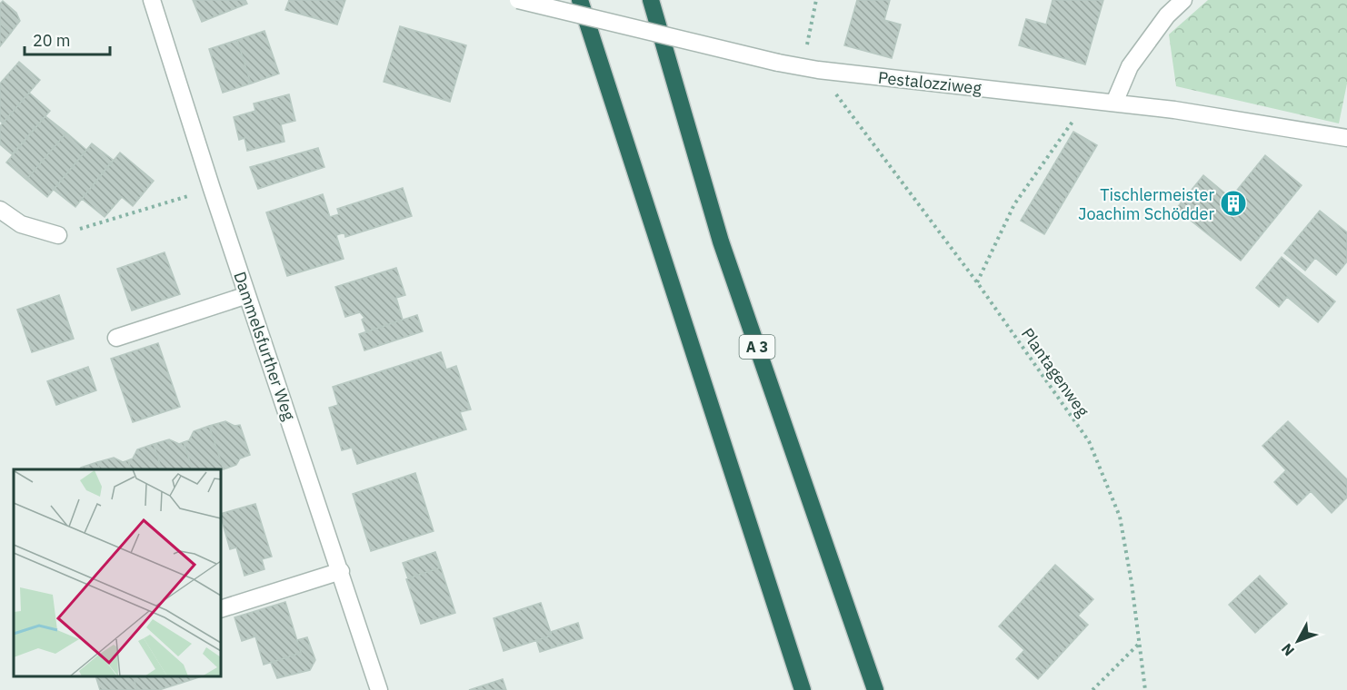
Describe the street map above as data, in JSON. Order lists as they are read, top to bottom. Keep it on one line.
{"streets":{"highway":["A 3"],"street":["Pestalozziweg","Dammelsfurther Weg"],"path":["Plantagenweg"]},"crossings":[["Pestalozziweg","Plantagenweg"]],"places":{"building":["Tischlermeister Joachim Schödder"]},"scale_bar":"20 m","north":"bottom left"}
